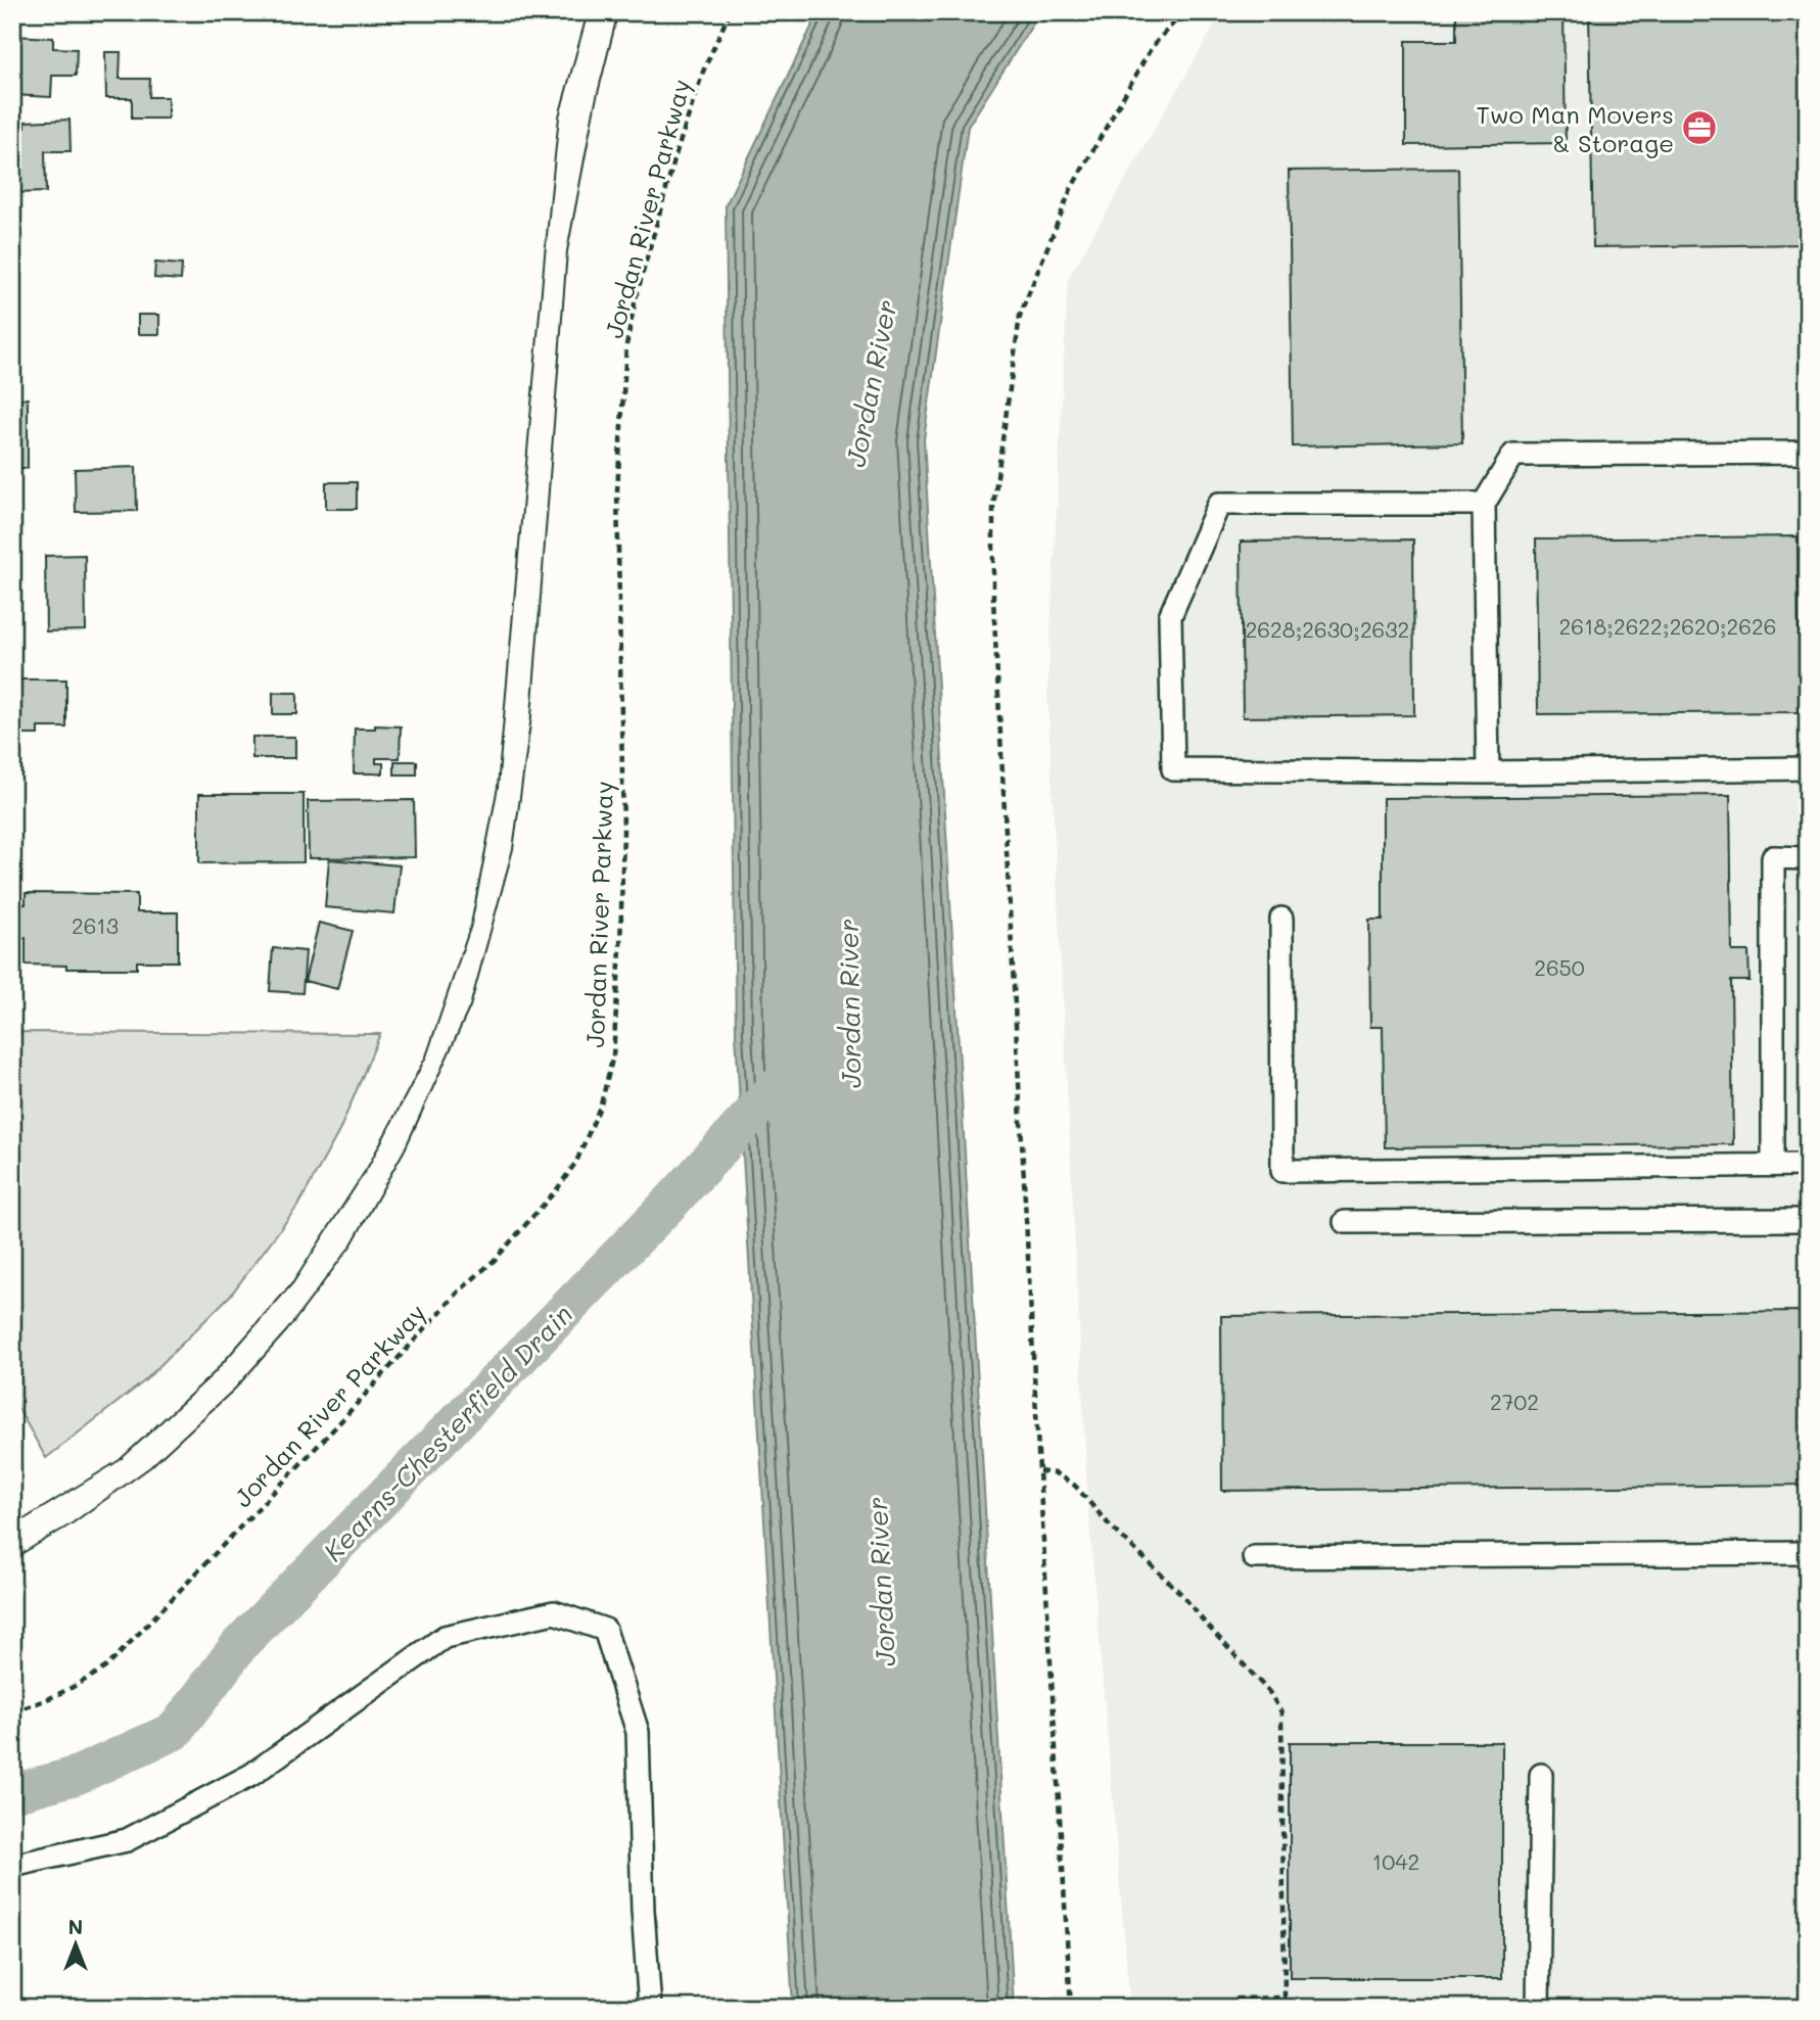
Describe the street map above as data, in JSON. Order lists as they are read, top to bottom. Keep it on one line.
{"streets":{"path":["Jordan River Parkway"]},"water":["Jordan River","Kearns-Chesterfield Drain"],"places":{"office":["Two Man Movers & Storage"]},"house_numbers":["2618;2622;2620;2626","2628;2630;2632","2613","2650","2702","1042"],"north":"top"}
